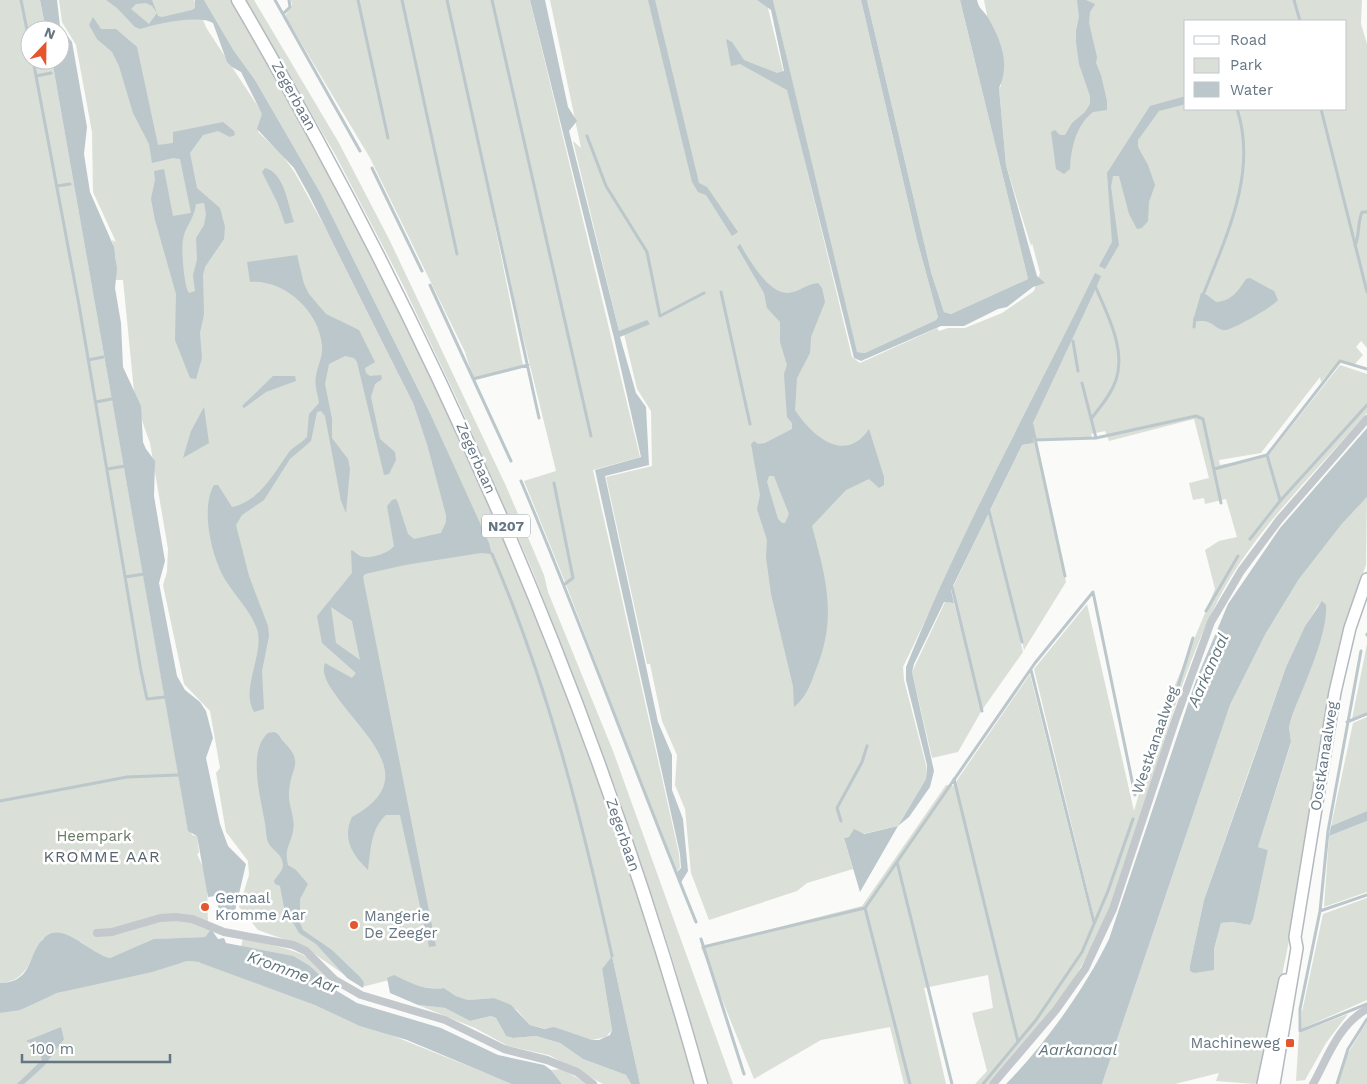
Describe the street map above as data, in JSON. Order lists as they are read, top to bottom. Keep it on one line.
{"streets":{"main road":["Zegerbaan","N207","Oostkanaalweg"],"street":["Westkanaalweg"]},"districts":["KROMME AAR"],"water":["Aarkanaal","Kromme Aar"],"parks":["Heempark"],"places":{"other":["Gemaal Kromme Aar","Mangerie De Zeeger"],"transit":["Machineweg"]},"legend":["Road","Park","Water"],"scale_bar":"100 m","north":"top"}
